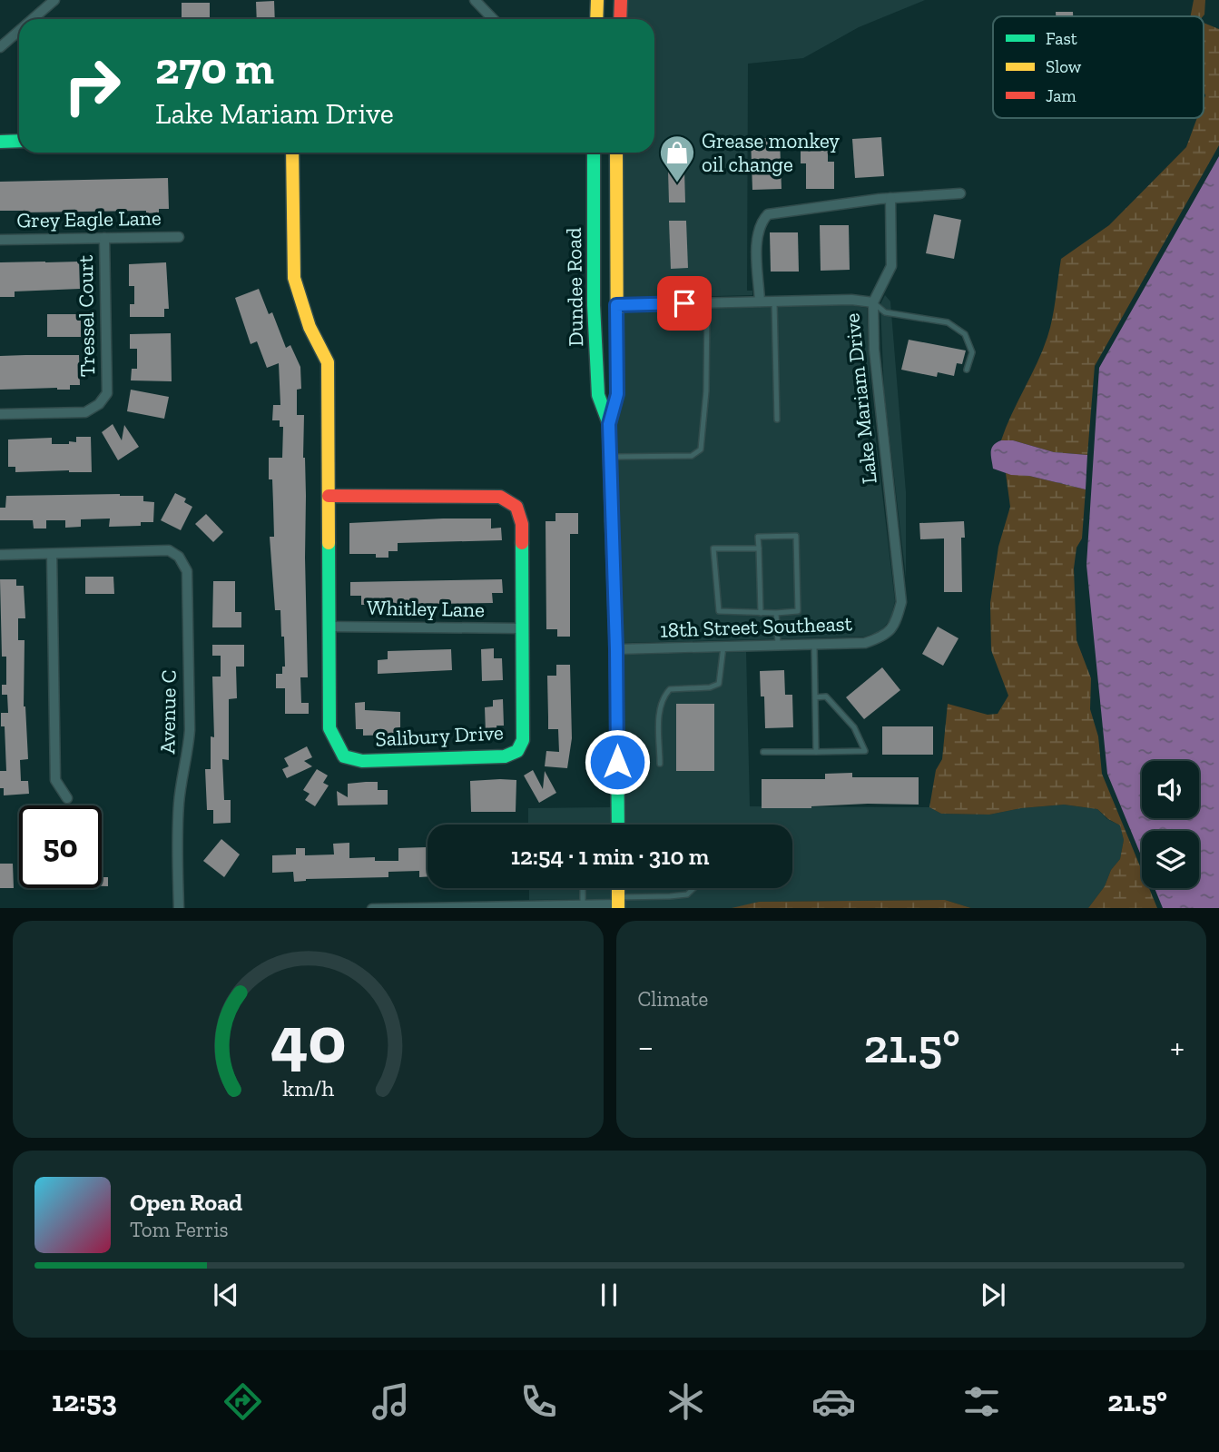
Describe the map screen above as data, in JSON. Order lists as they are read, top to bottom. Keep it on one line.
{"streets":{"street":["Grey Eagle Lane","Dundee Road","Tressel Court","Lake Mariam Drive","Whitley Lane","18th Street Southeast","Avenue C","Salibury Drive"]},"crossings":[["Grey Eagle Lane","Tressel Court"],["Dundee Road","Lake Mariam Drive"],["Dundee Road","18th Street Southeast"],["Lake Mariam Drive","18th Street Southeast"],["Whitley Lane","Salibury Drive"]],"places":{"shop":["Grease monkey oil change"]},"legend":["Fast","Slow","Jam"],"page":{"turn":["270 m","Lake Mariam Drive"],"limit":"50","trip":"12:54 · 1 min · 310 m","tile":"Climate","heat":["−","21.5°","+"],"song":["Open Road","Tom Ferris"],"tabs":["12:53","21.5°"],"gauge":["40","km/h"]}}
